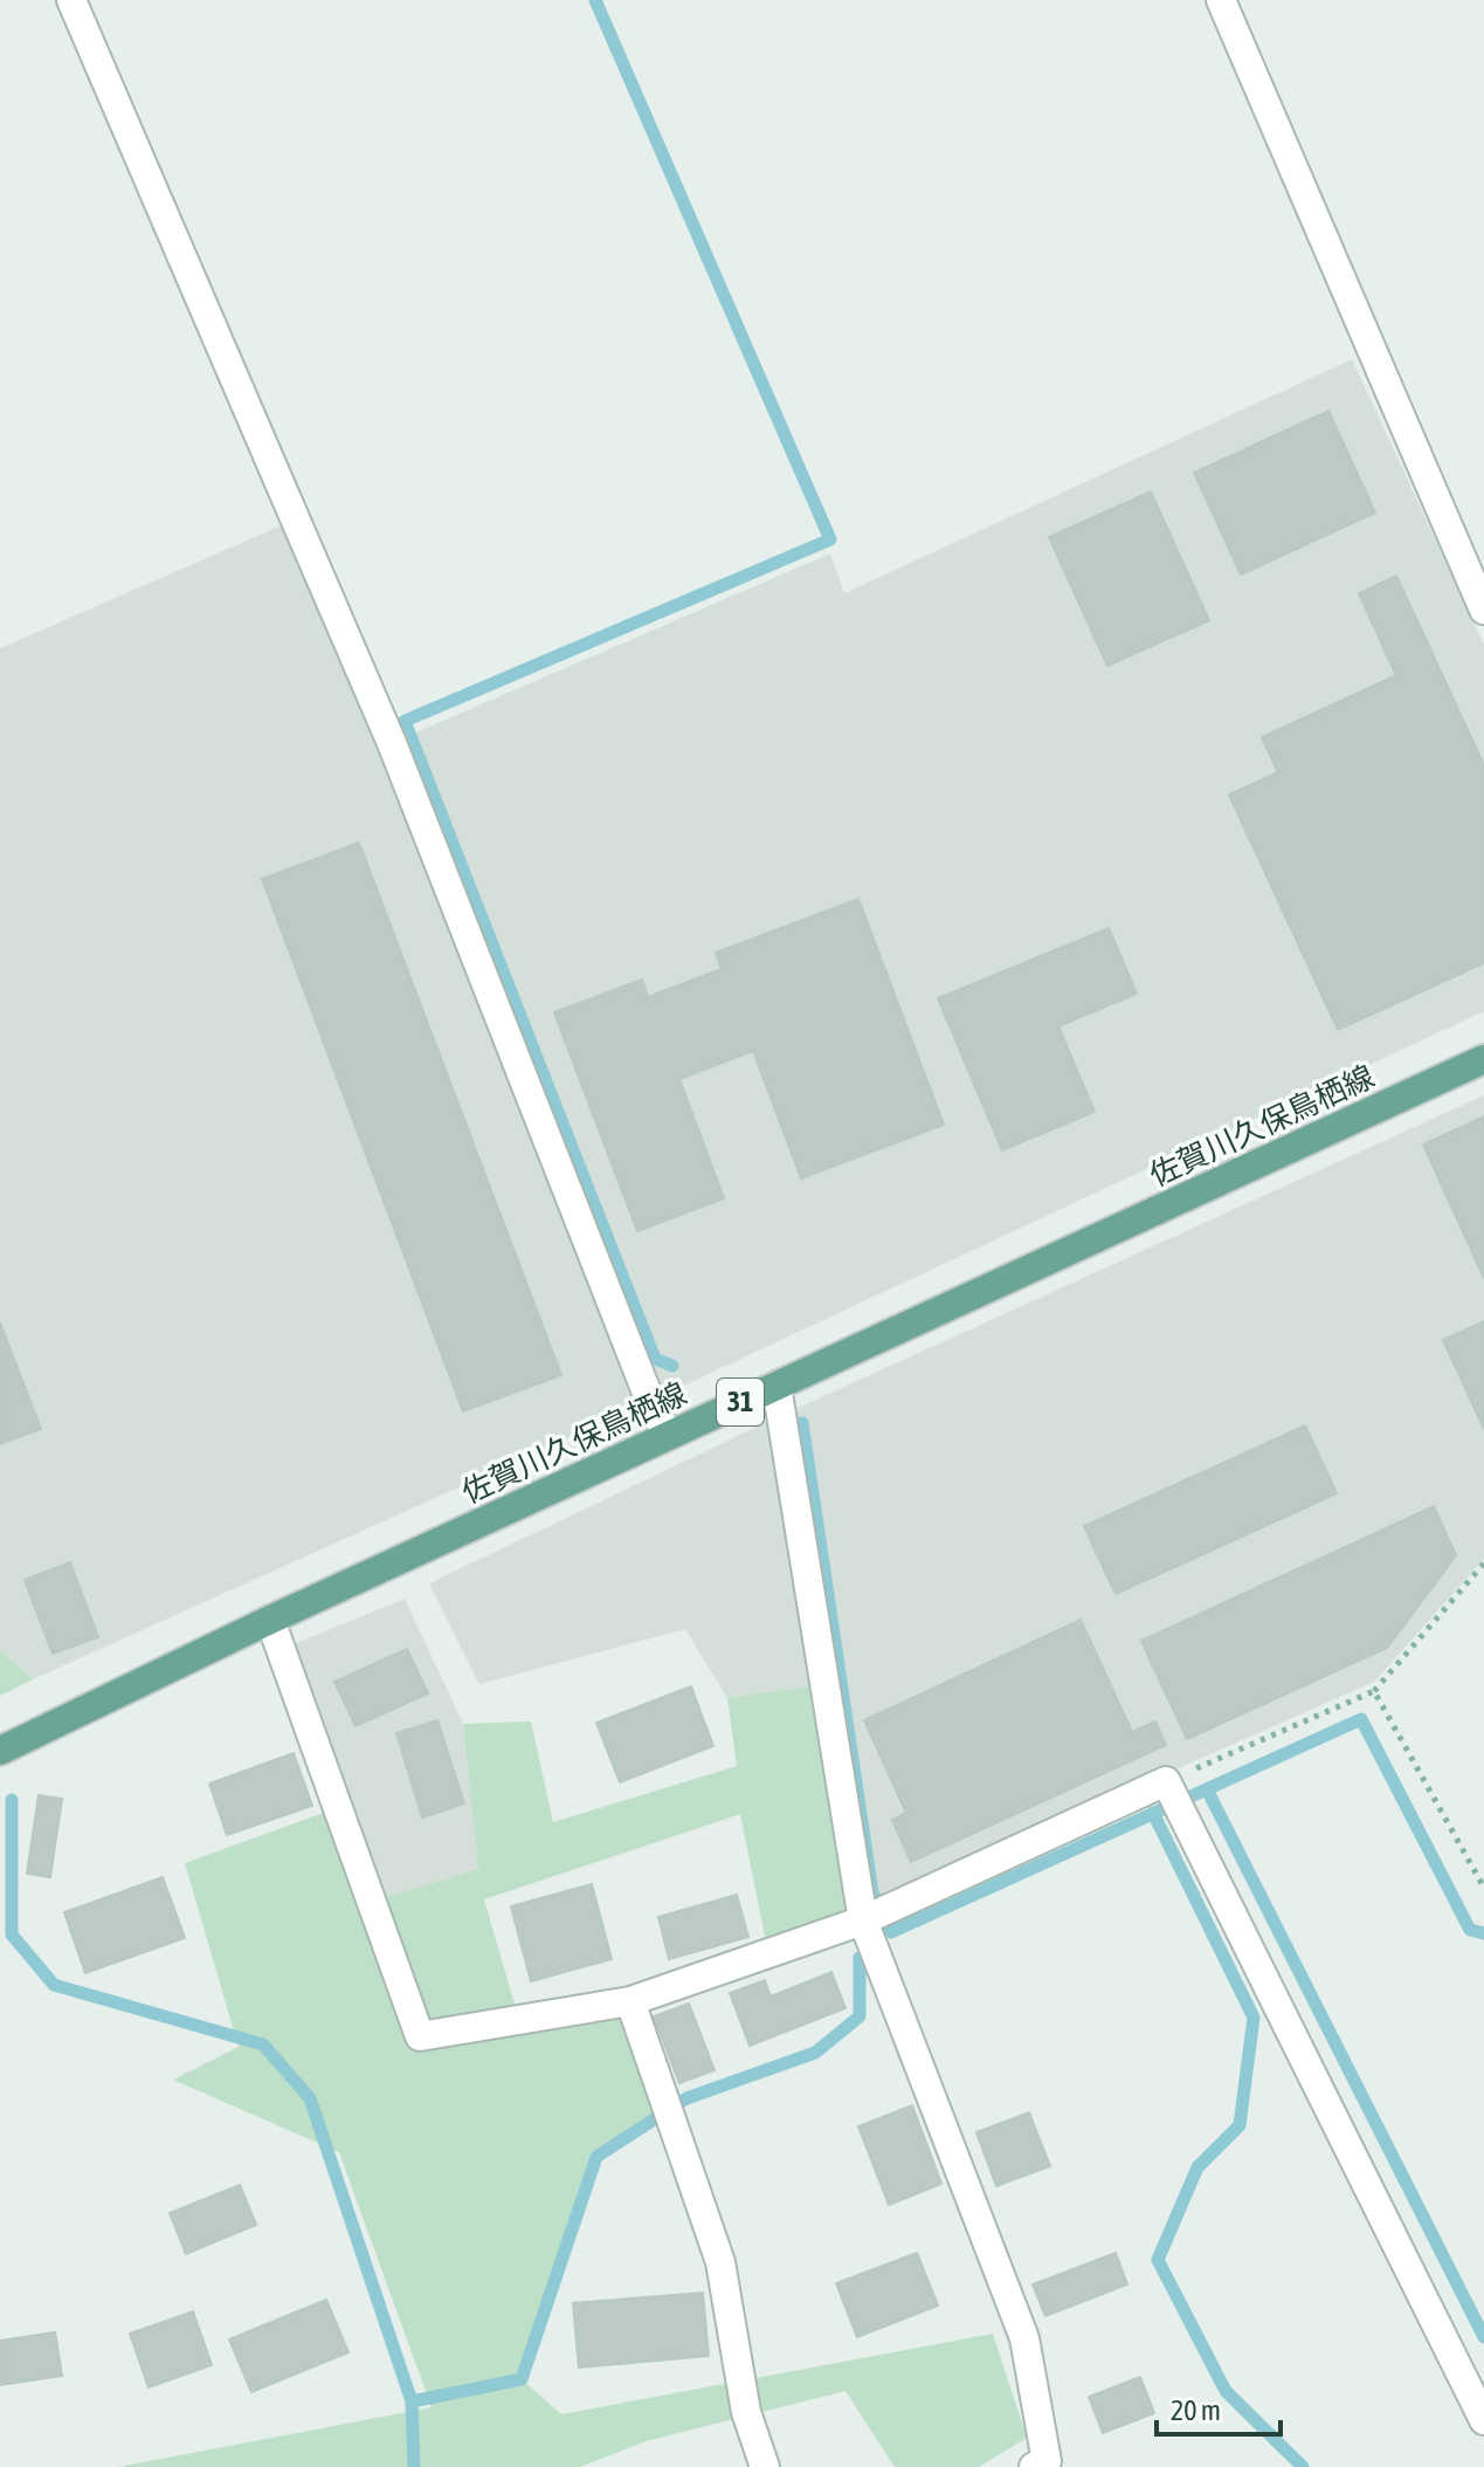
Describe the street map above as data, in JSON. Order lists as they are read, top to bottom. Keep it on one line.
{"streets":{"main road":["佐賀川久保鳥栖線","31"]},"scale_bar":"20 m"}
